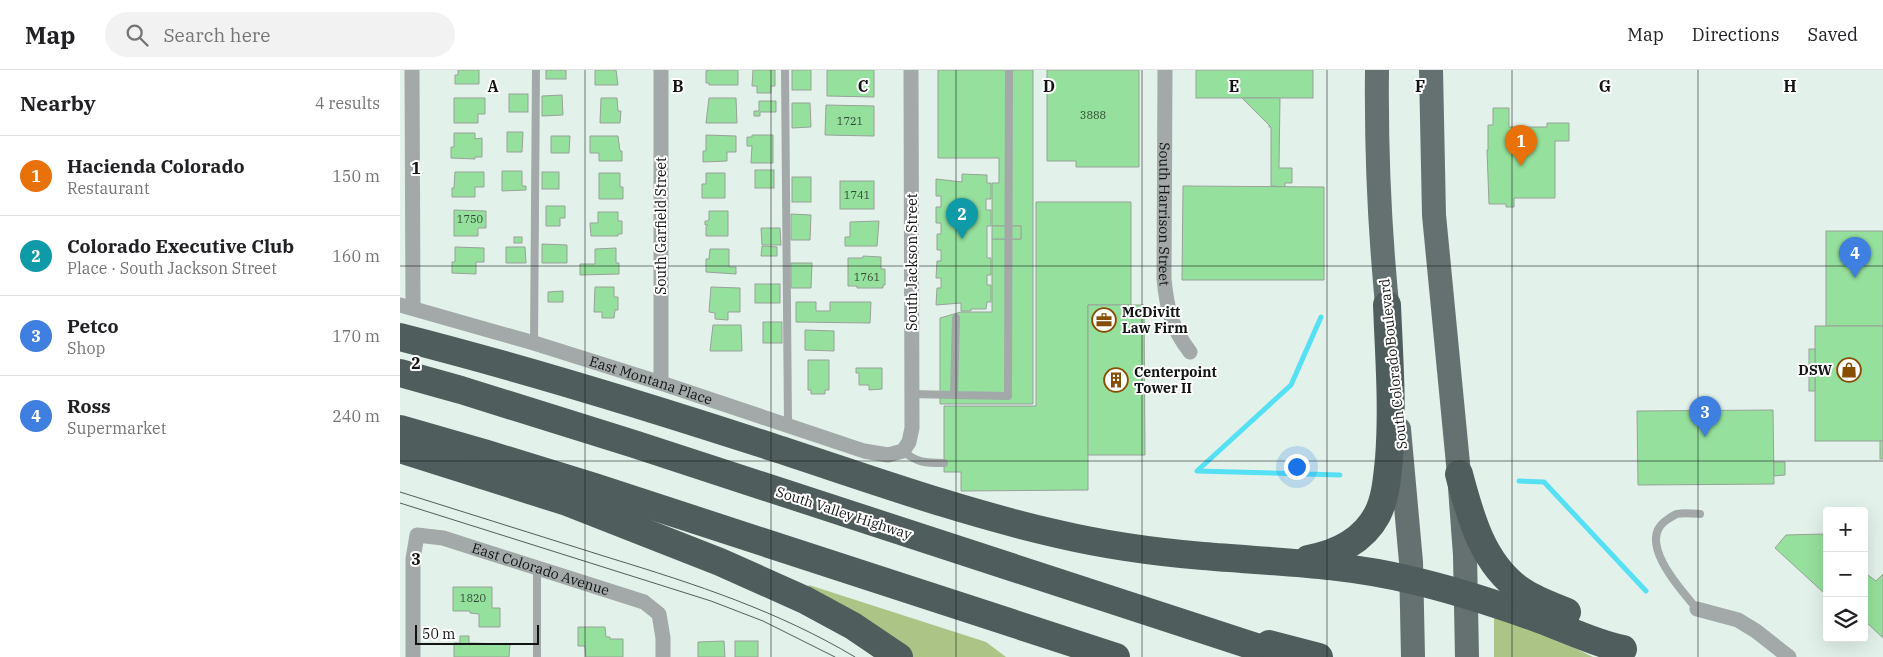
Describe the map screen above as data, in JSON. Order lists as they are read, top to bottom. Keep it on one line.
{"streets":{"highway":["South Valley Highway"],"main road":["South Colorado Boulevard"],"street":["South Harrison Street","South Garfield Street","South Jackson Street","East Montana Place","East Colorado Avenue"]},"crossings":[["South Garfield Street","East Montana Place"],["South Jackson Street","East Montana Place"]],"places":{"office":["McDivitt Law Firm"],"shop":["DSW"],"building":["Centerpoint Tower II"]},"house_numbers":["3888","1721","1741","1750","1761","1820"],"scale_bar":"50 m","page":{"header":"Map","search":"Search here","nav":["Map","Directions","Saved"],"heading":["Nearby","4 results"],"pins":["1","2","4","3"],"list":[{"mark":"1","name":"Hacienda Colorado","note":"Restaurant","value":"150 m"},{"mark":"2","name":"Colorado Executive Club","note":"Place · South Jackson Street","value":"160 m"},{"mark":"3","name":"Petco","note":"Shop","value":"170 m"},{"mark":"4","name":"Ross","note":"Supermarket","value":"240 m"}],"map_buttons":["+","−"],"scale":"50 m"},"grid":{"columns":["A","B","C","D","E","F","G","H"],"rows":["1","2","3"]}}
